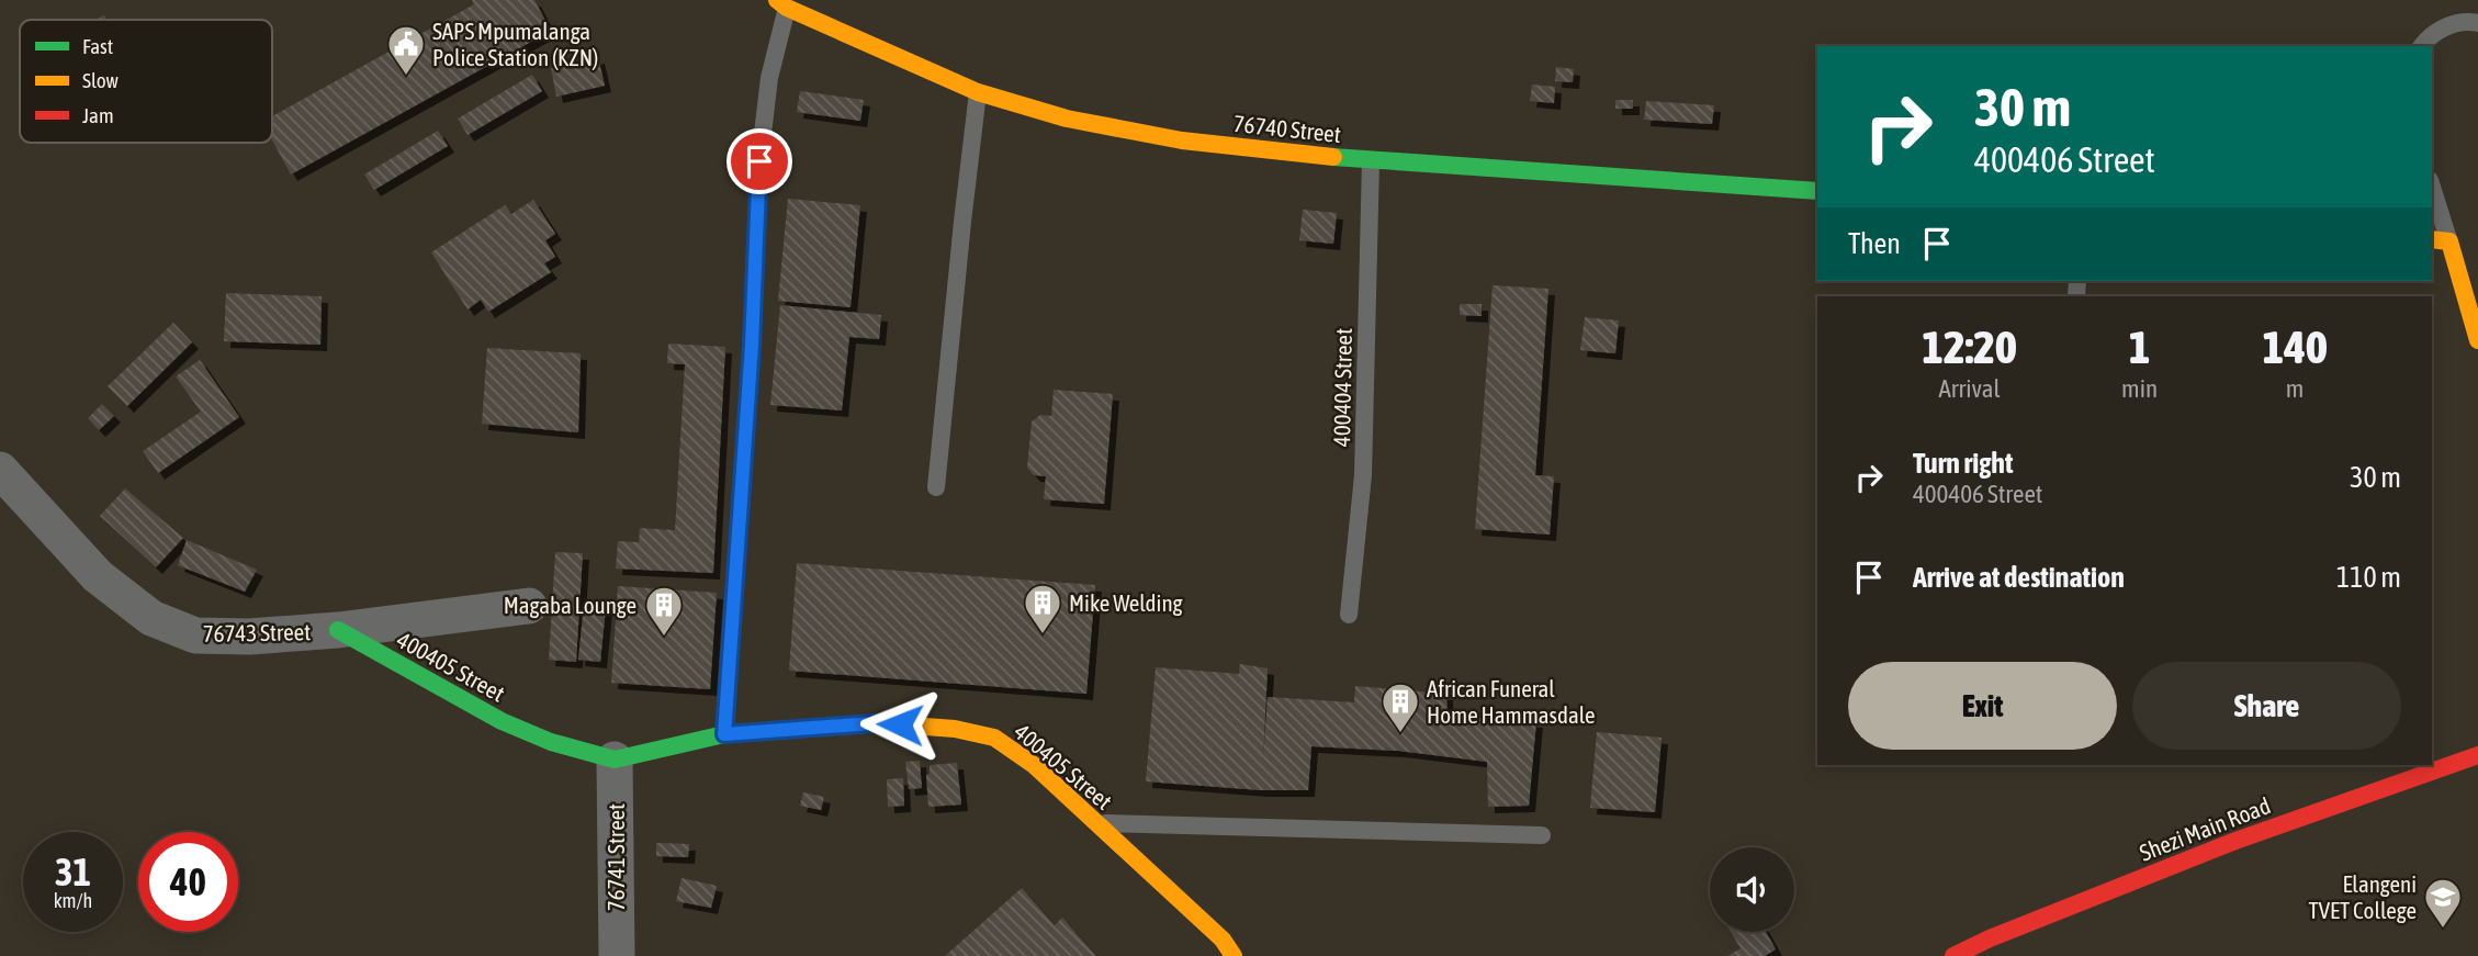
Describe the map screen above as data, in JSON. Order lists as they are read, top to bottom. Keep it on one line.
{"streets":{"street":["76740 Street","76743 Street","400405 Street","Shezi Main Road","76741 Street"],"lane":["400404 Street"]},"crossings":[["76740 Street","400404 Street"],["76743 Street","400405 Street"],["400405 Street","76741 Street"]],"places":{"public building":["SAPS Mpumalanga Police Station (KZN)"],"building":["Mike Welding","Magaba Lounge","African Funeral Home Hammasdale"],"school or university":["Elangeni TVET College"]},"legend":["Fast","Slow","Jam"],"page":{"turn":["30 m","400406 Street"],"then":"Then","eta":["12:20","Arrival","1","min","140","m"],"list":[{"name":"Turn right","note":"400406 Street","value":"30 m"},{"name":"Arrive at destination","value":"110 m"}],"buttons":["Exit","Share"],"speed":"31 km/h","limit":"40"}}
